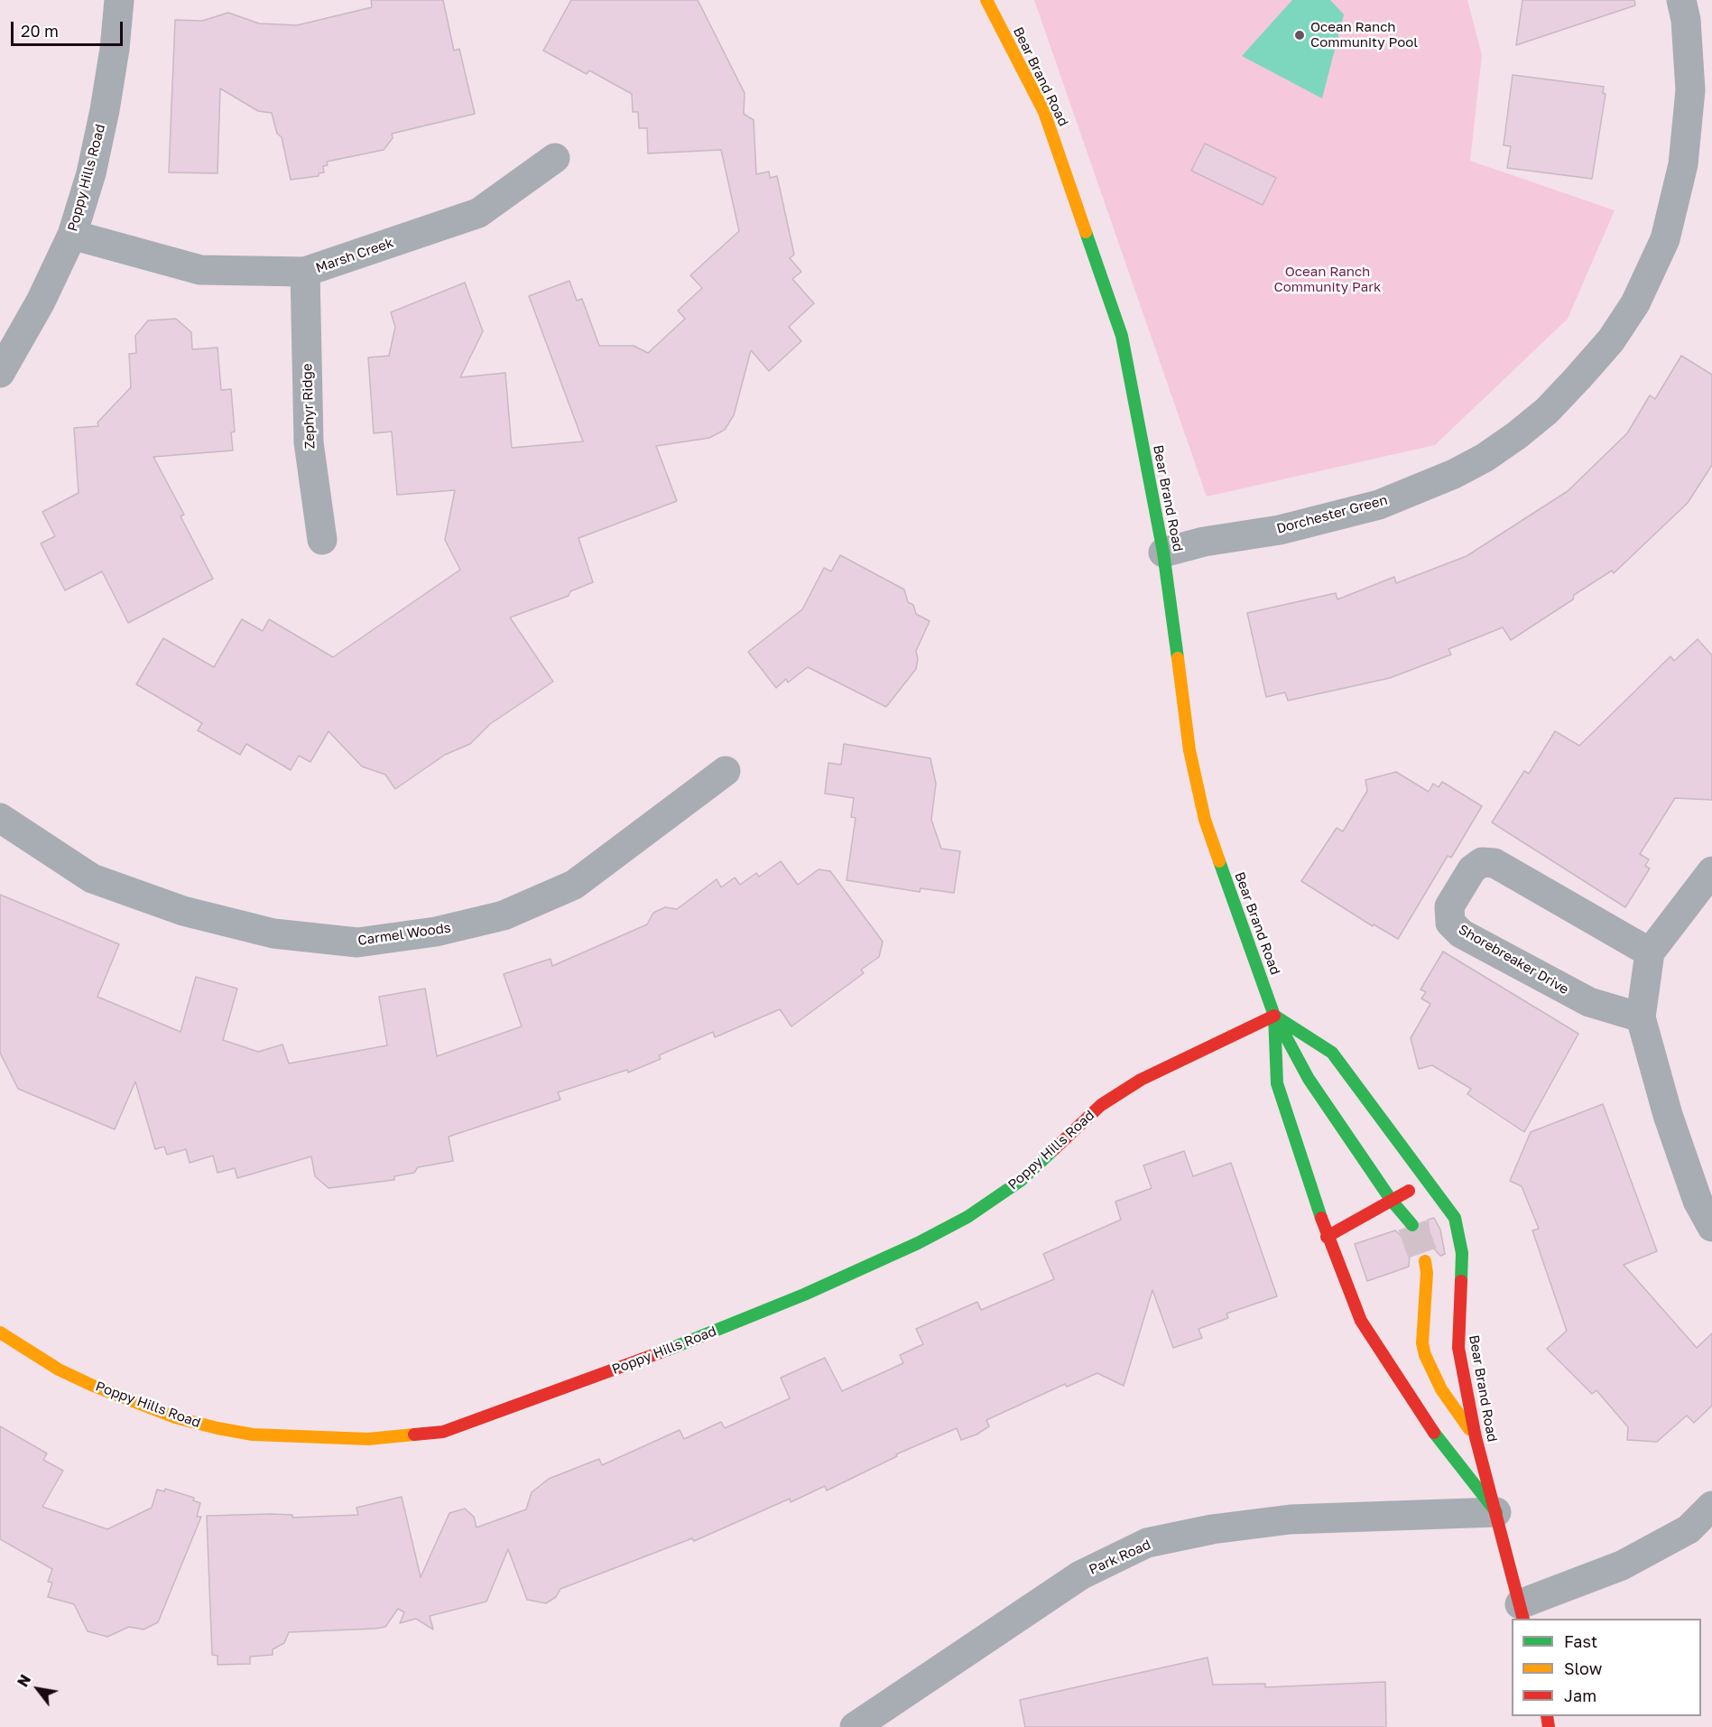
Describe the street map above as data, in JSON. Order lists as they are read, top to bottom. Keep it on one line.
{"streets":{"street":["Bear Brand Road","Poppy Hills Road","Marsh Creek","Zephyr Ridge","Dorchester Green","Carmel Woods","Shorebreaker Drive","Park Road"]},"crossings":[["Bear Brand Road","Poppy Hills Road"],["Bear Brand Road","Dorchester Green"],["Bear Brand Road","Park Road"],["Poppy Hills Road","Marsh Creek"],["Marsh Creek","Zephyr Ridge"]],"parks":["Ocean Ranch Community Park"],"places":["Ocean Ranch Community Pool"],"legend":["Fast","Slow","Jam"],"scale_bar":"20 m","north":"top left"}
